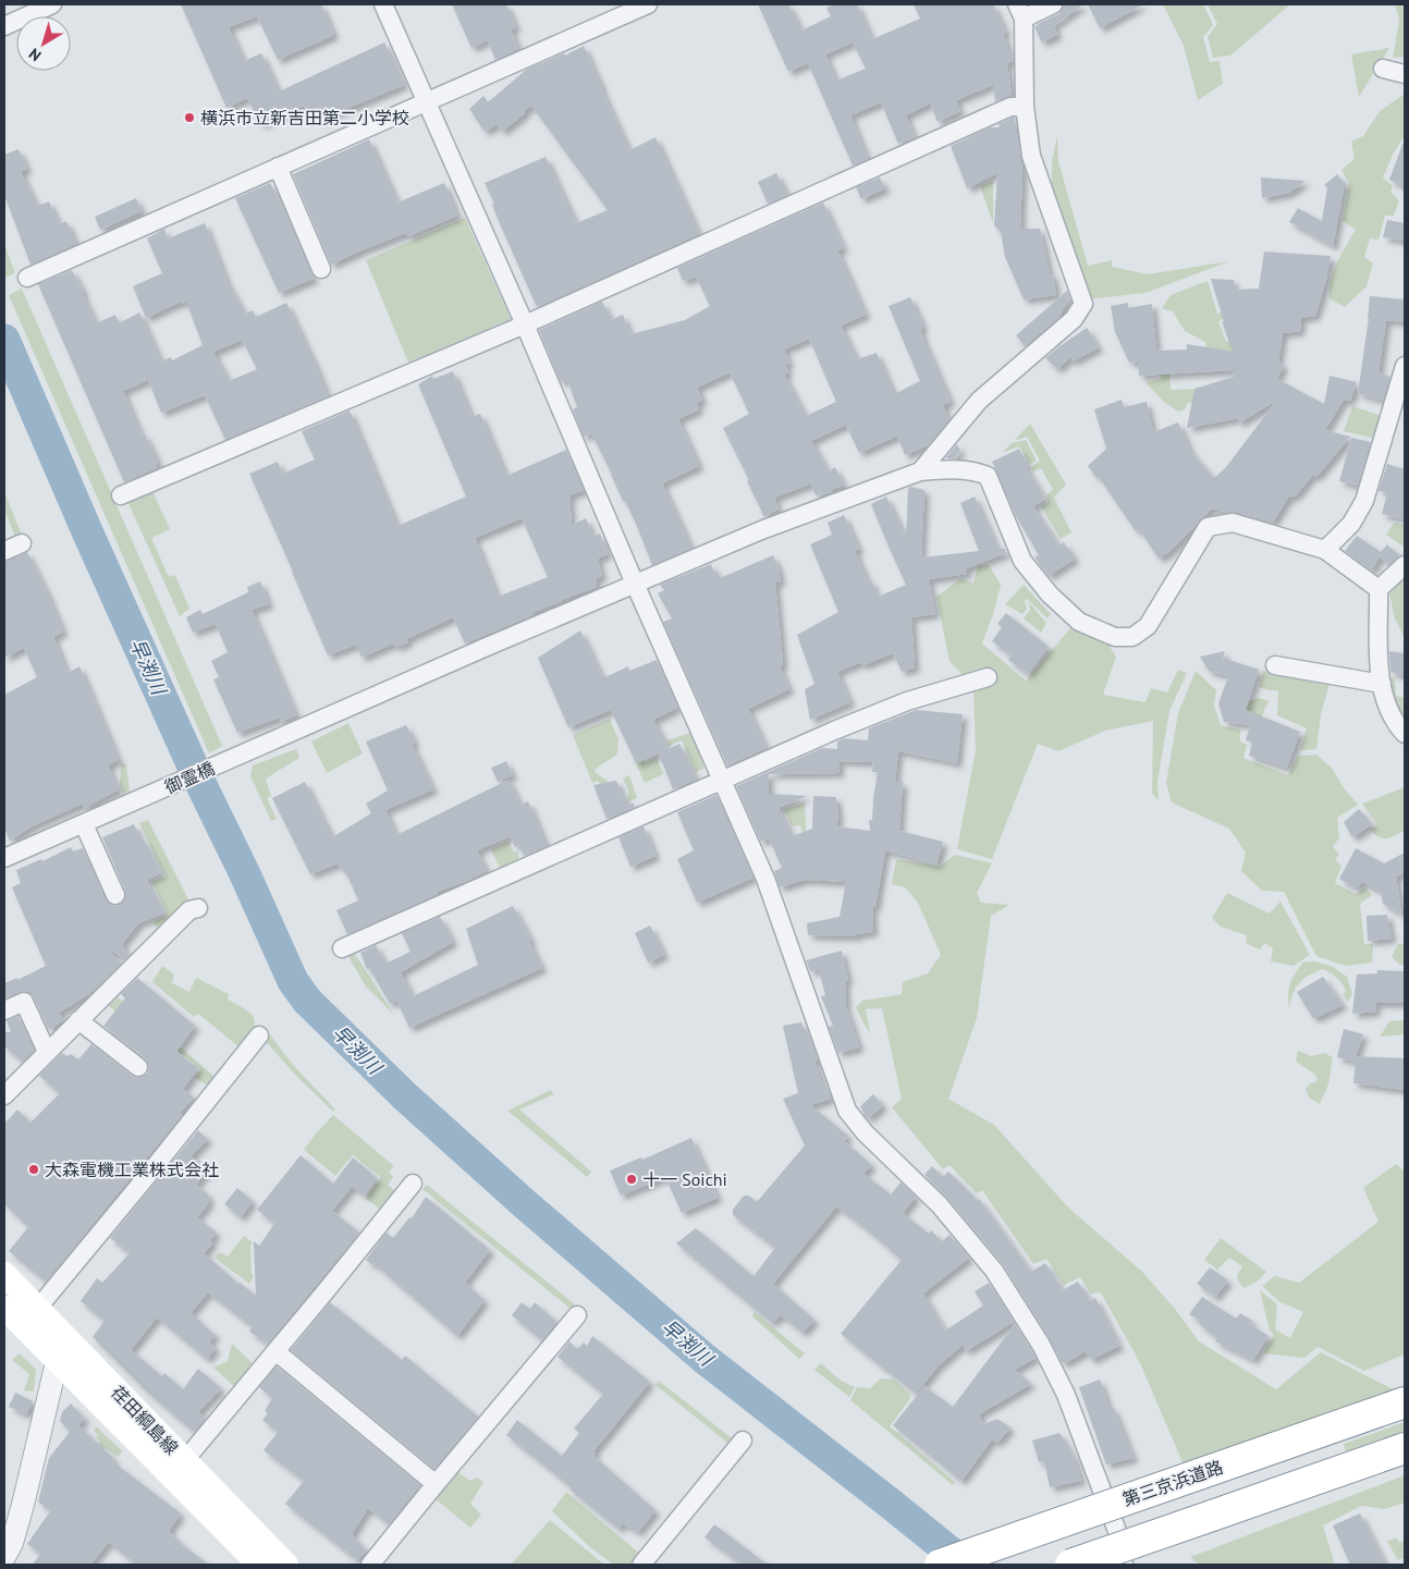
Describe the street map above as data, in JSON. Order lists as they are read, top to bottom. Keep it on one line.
{"streets":{"highway":["第三京浜道路"],"main road":["荏田綱島線"],"street":["御霊橋"]},"water":["早渕川"],"places":["横浜市立新吉田第二小学校","大森電機工業株式会社","十一 Soichi"],"north":"bottom left"}
